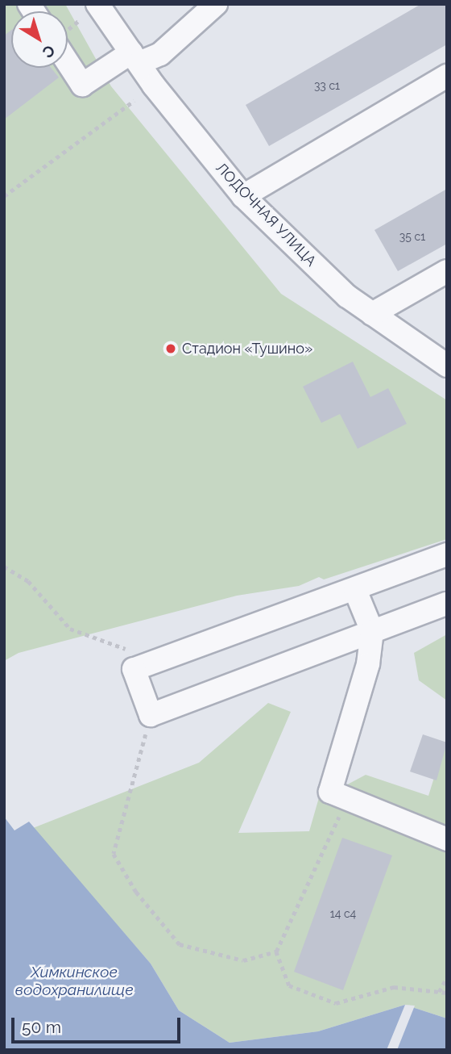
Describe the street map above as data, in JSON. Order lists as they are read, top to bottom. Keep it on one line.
{"streets":{"street":["ЛОДОЧНАЯ УЛИЦА"]},"water":["Химкинское водохранилище"],"places":["Стадион «Тушино»"],"house_numbers":["33 с1","35 с1","14 с4"],"scale_bar":"50 m","north":"bottom right"}
